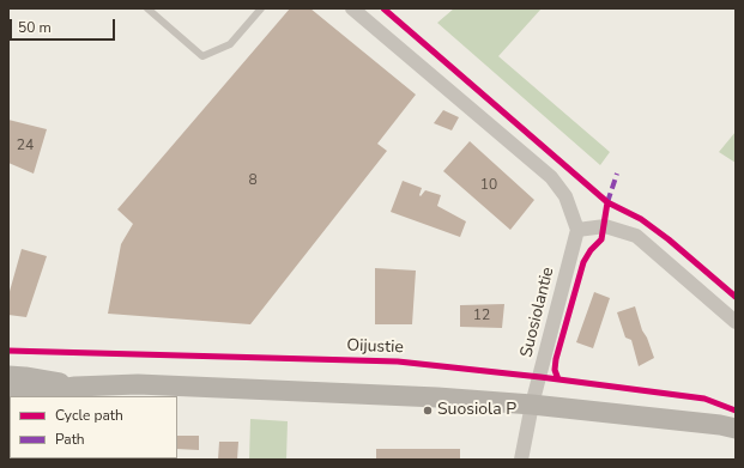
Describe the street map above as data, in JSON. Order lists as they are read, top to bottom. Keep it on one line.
{"streets":{"street":["Suosiolantie"],"cycle path":["Oijustie"]},"places":["Suosiola P"],"house_numbers":["24","8","10","12"],"legend":["Cycle path","Path"],"scale_bar":"50 m"}
